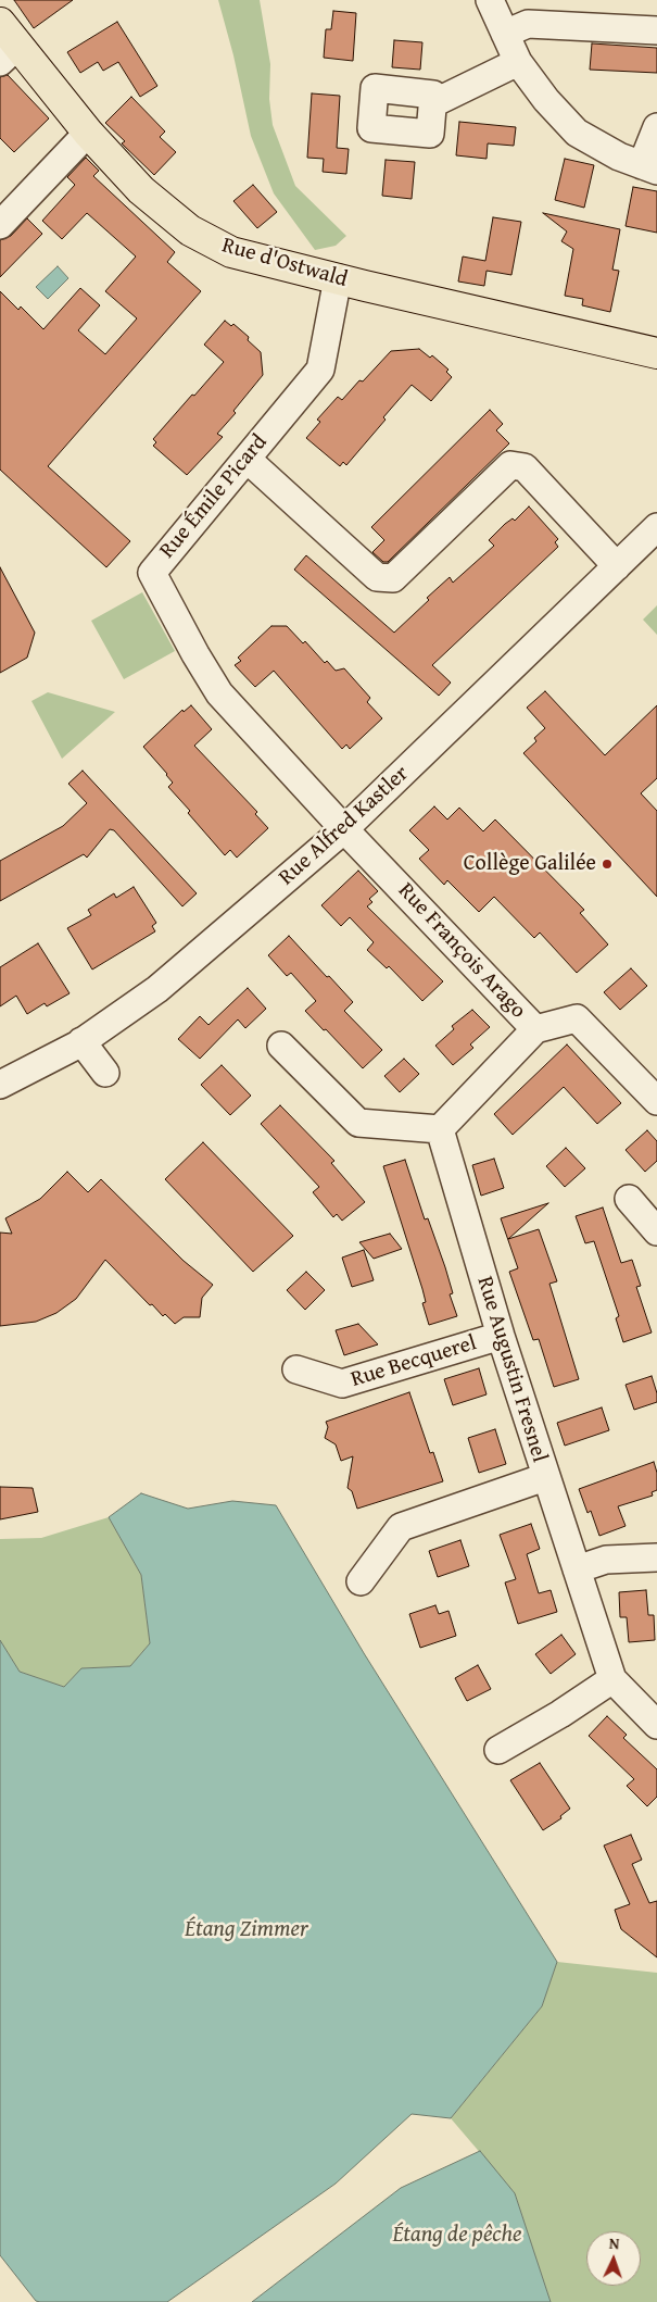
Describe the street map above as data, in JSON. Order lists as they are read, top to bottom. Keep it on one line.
{"streets":{"main road":["Rue d'Ostwald"],"street":["Rue Émile Picard","Rue Alfred Kastler","Rue François Arago","Rue Becquerel","Rue Augustin Fresnel"]},"crossings":[["Rue d'Ostwald","Rue Émile Picard"],["Rue Émile Picard","Rue Alfred Kastler"],["Rue Émile Picard","Rue François Arago"],["Rue Alfred Kastler","Rue François Arago"],["Rue Becquerel","Rue Augustin Fresnel"]],"water":["Étang Zimmer","Étang de pêche"],"places":["Collège Galilée"],"north":"top"}
